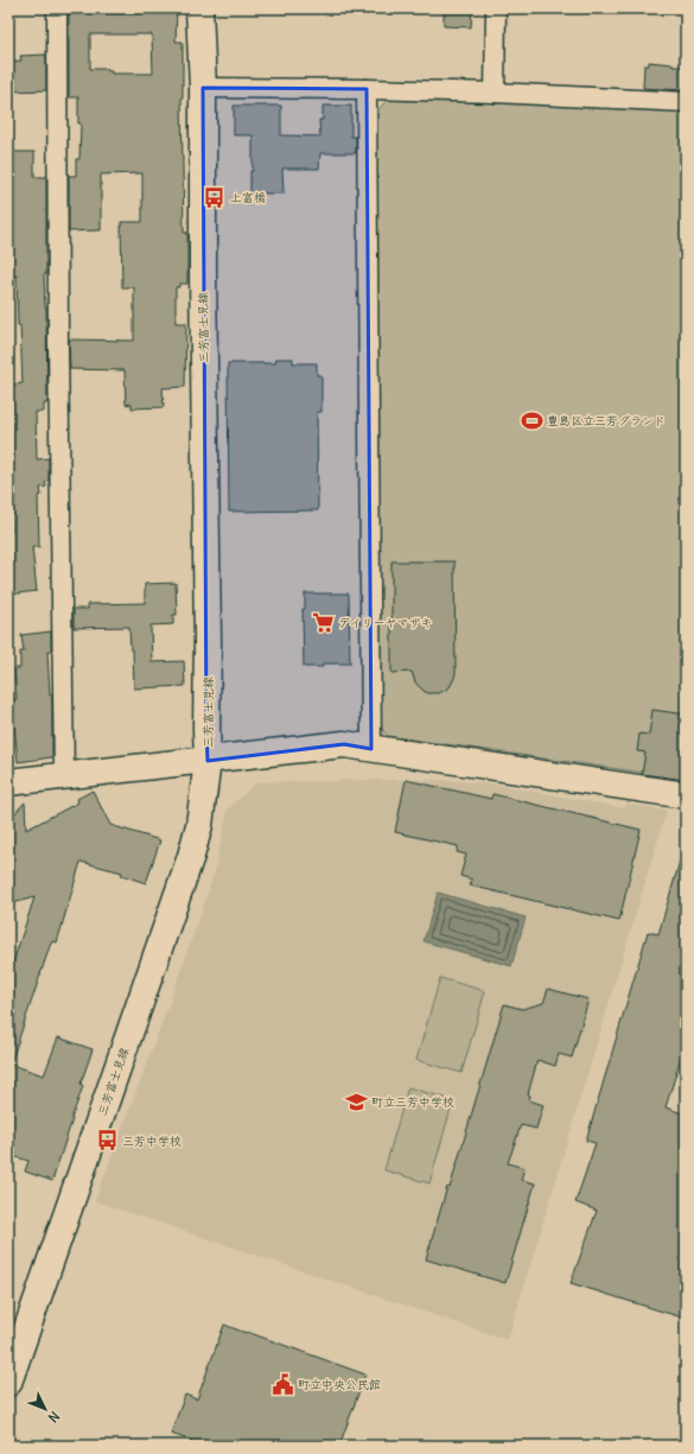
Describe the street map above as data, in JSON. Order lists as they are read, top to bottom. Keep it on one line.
{"streets":{"main road":["三芳富士見線"]},"places":{"bus stop":["上富橋","三芳中学校"],"sports":["豊島区立三芳グランド"],"supermarket":["デイリーヤマザキ"],"school or university":["町立三芳中学校"],"public building":["町立中央公民館"]},"north":"bottom right"}
